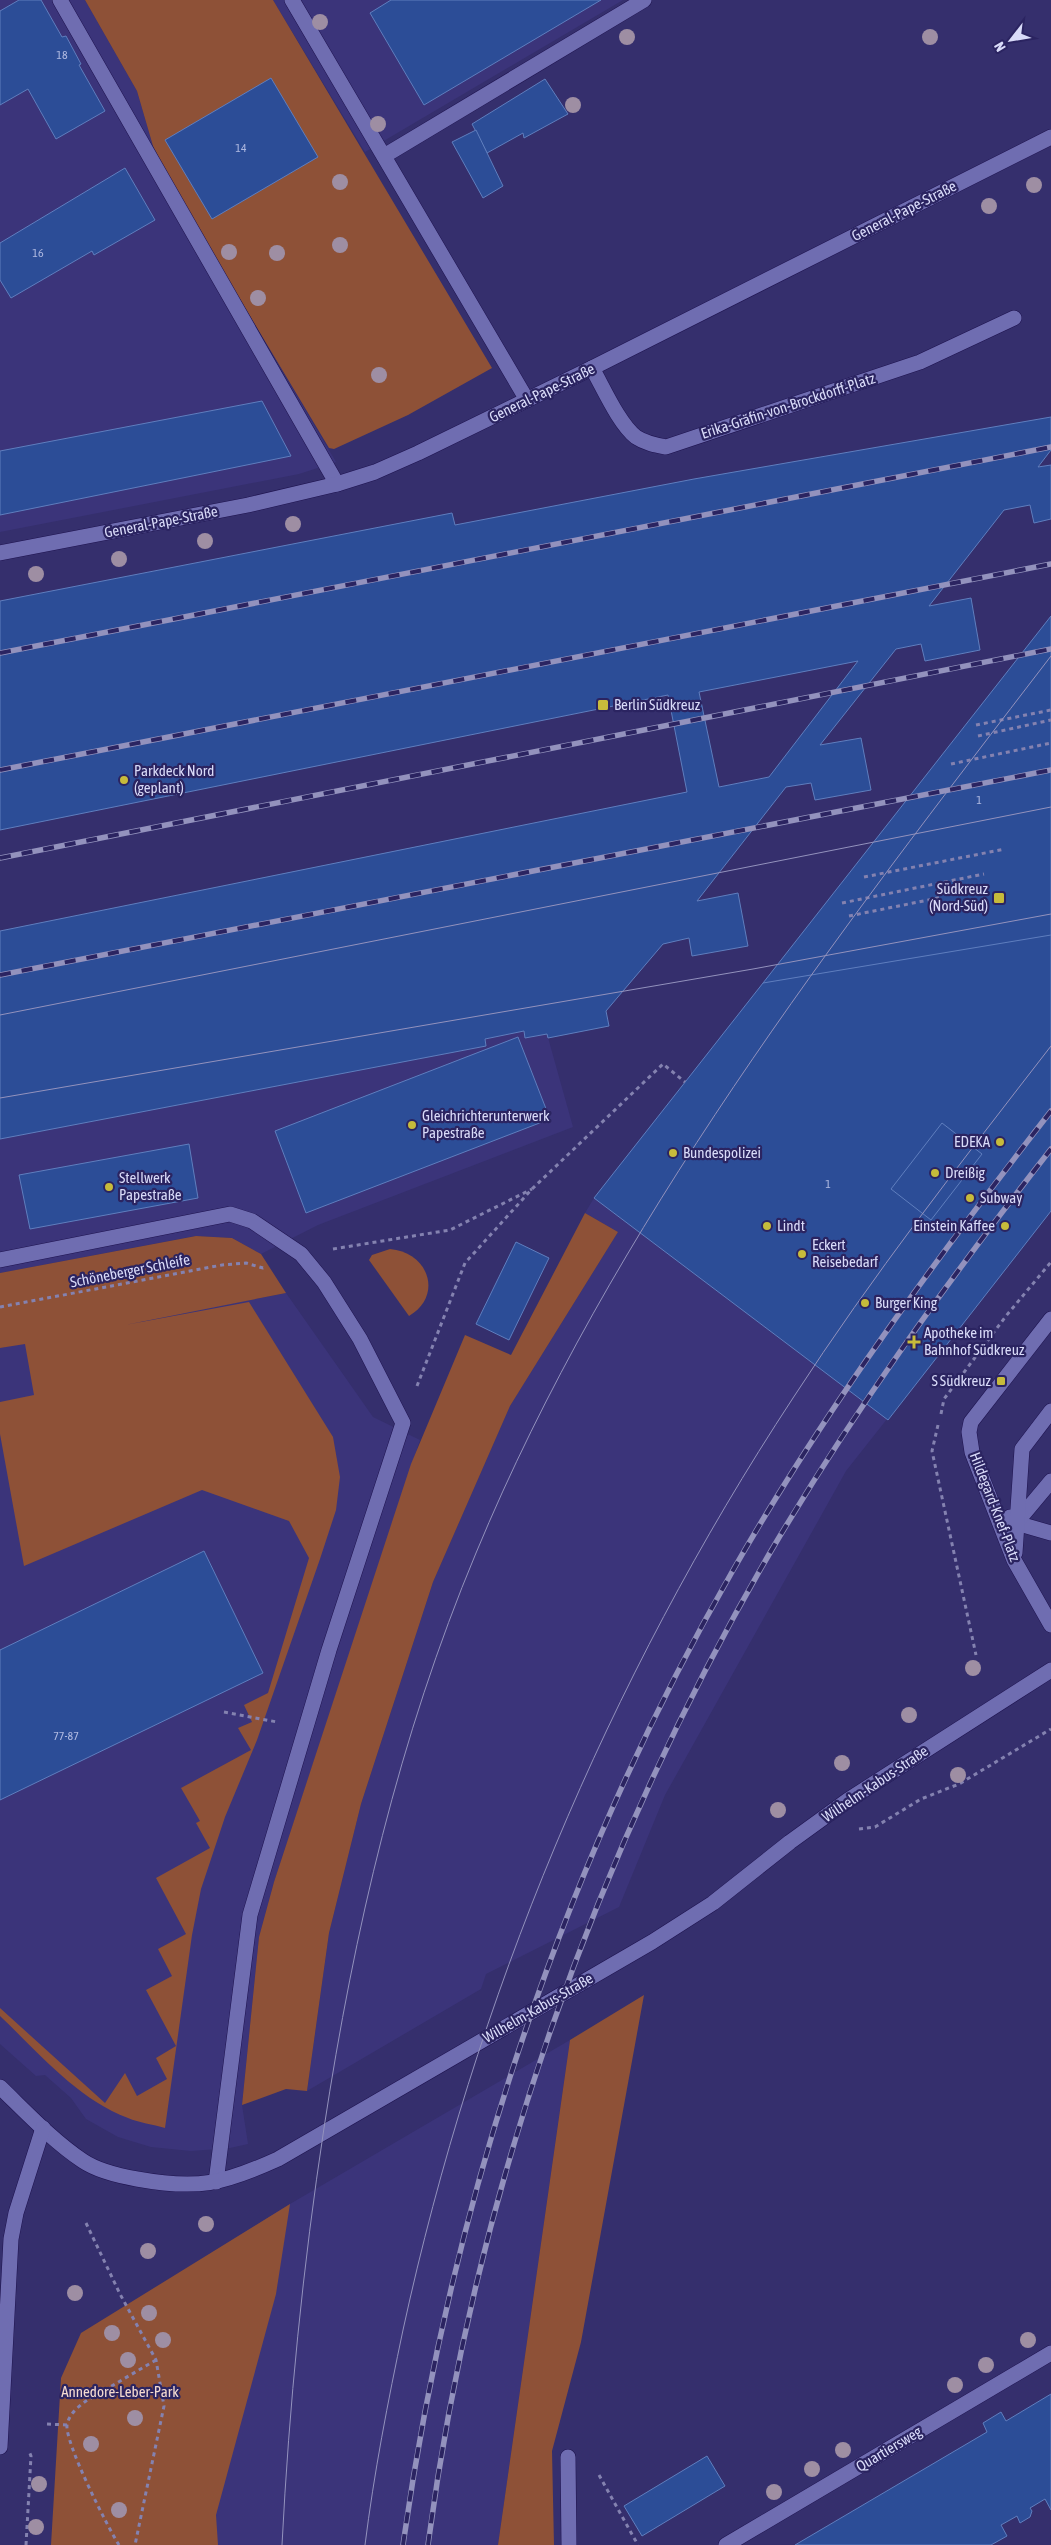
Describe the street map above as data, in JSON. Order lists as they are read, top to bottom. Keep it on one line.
{"streets":{"street":["General-Pape-Straße","Erika-Gräfin-von-Brockdorff-Platz","Hildegard-Knef-Platz","Wilhelm-Kabus-Straße","Quartiersweg"],"path":["Schöneberger Schleife"]},"crossings":[["General-Pape-Straße","Erika-Gräfin-von-Brockdorff-Platz"]],"parks":["Annedore-Leber-Park"],"places":{"transit":["Berlin Südkreuz","Südkreuz (Nord-Süd)","S Südkreuz"],"other":["Parkdeck Nord (geplant)","Gleichrichterunterwerk Papestraße","EDEKA","Bundespolizei","Dreißig","Stellwerk Papestraße","Subway","Lindt","Einstein Kaffee","Eckert Reisebedarf","Burger King"],"health":["Apotheke im Bahnhof Südkreuz"]},"house_numbers":["18","14","16","1","1","77-87"],"north":"bottom left"}
